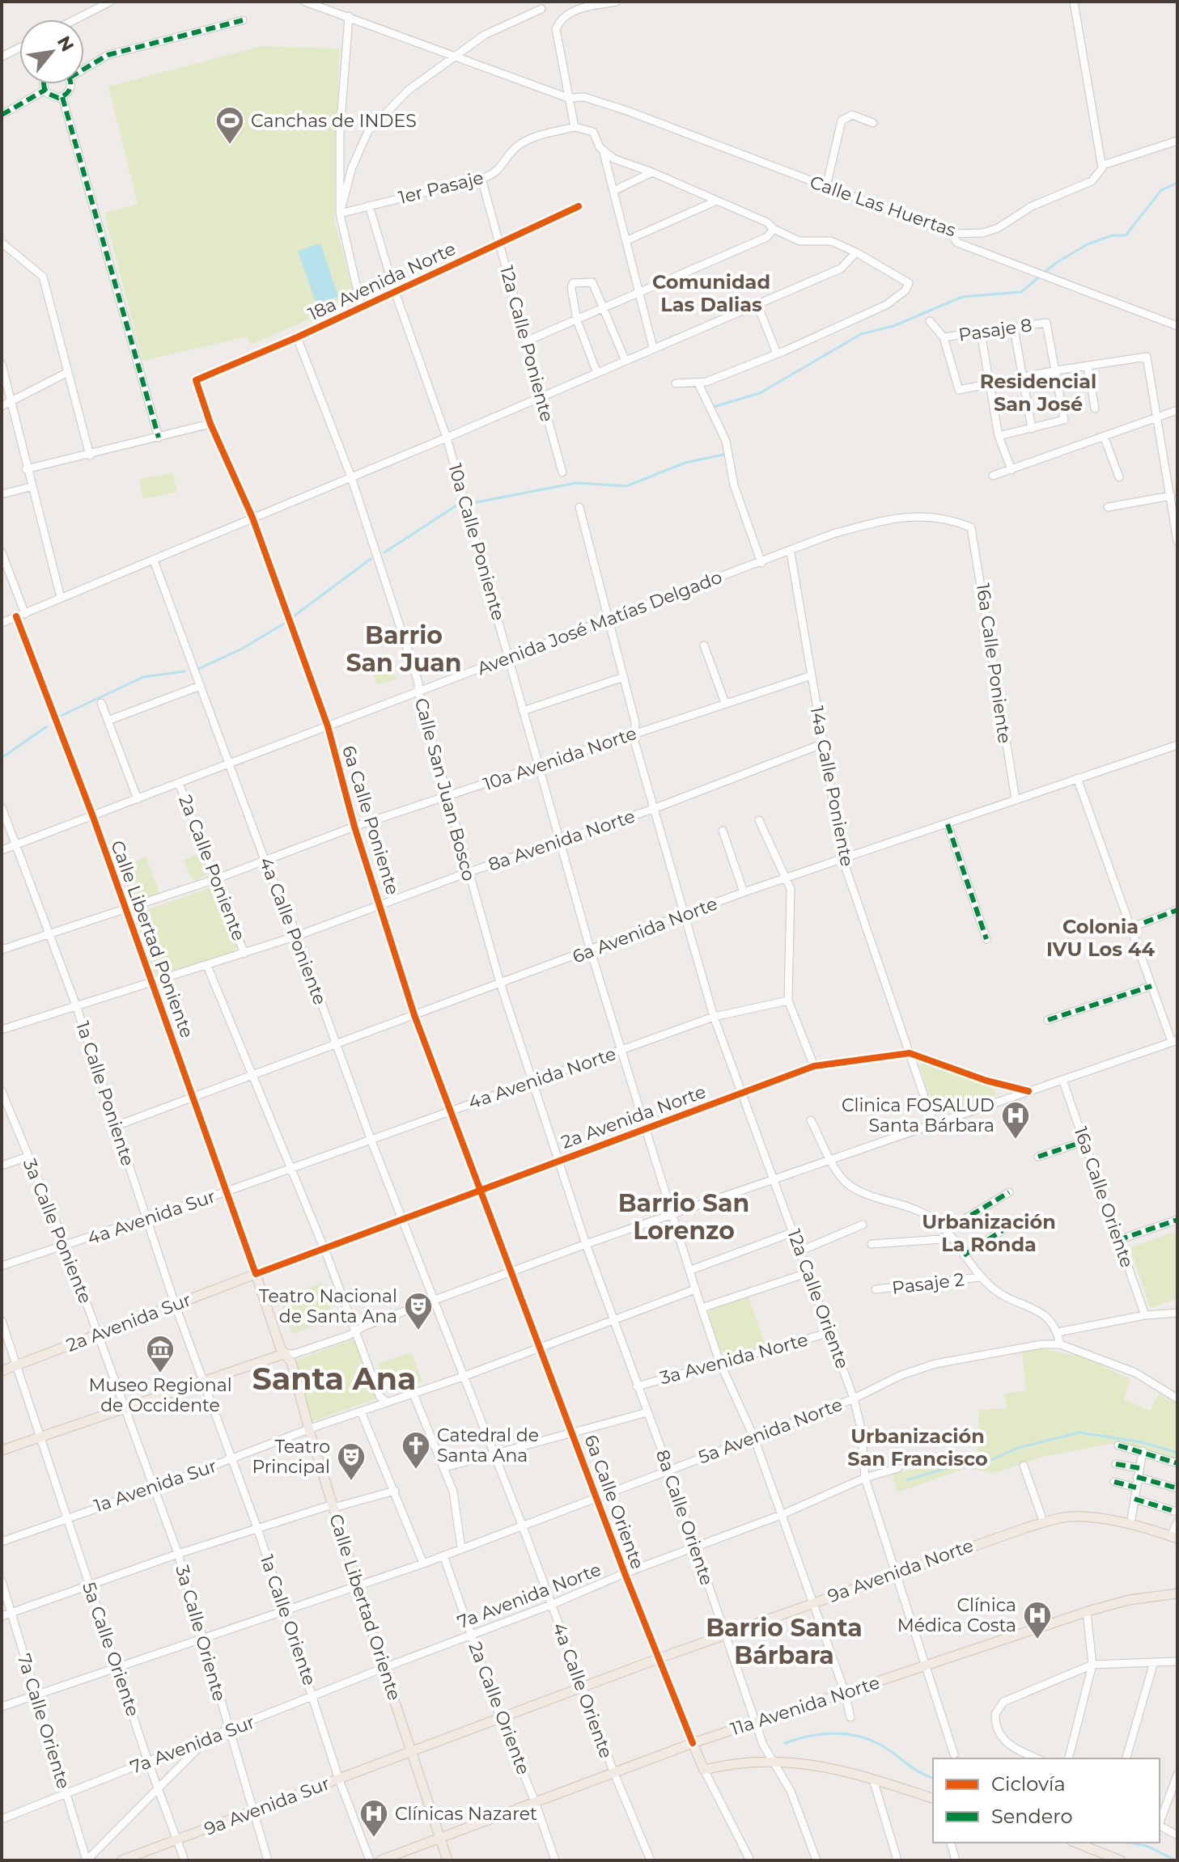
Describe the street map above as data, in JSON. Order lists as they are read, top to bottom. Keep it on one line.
{"streets":{"main road":["Calle Libertad Poniente","2a Avenida Sur","6a Calle Oriente","9a Avenida Norte","Calle Libertad Oriente","11a Avenida Norte","9a Avenida Sur"],"street":["1er Pasaje","Calle Las Huertas","18a Avenida Norte","Pasaje 8","12a Calle Poniente","10a Calle Poniente","Avenida José Matías Delgado","16a Calle Poniente","10a Avenida Norte","14a Calle Poniente","Calle San Juan Bosco","6a Calle Poniente","8a Avenida Norte","2a Calle Poniente","6a Avenida Norte","4a Calle Poniente","4a Avenida Norte","1a Calle Poniente","2a Avenida Norte","16a Calle Oriente","4a Avenida Sur","3a Calle Poniente","Pasaje 2","12a Calle Oriente","3a Avenida Norte","5a Avenida Norte","1a Avenida Sur","8a Calle Oriente","7a Avenida Norte","1a Calle Oriente","3a Calle Oriente","5a Calle Oriente","4a Calle Oriente","2a Calle Oriente","7a Calle Oriente","7a Avenida Sur"]},"crossings":[["1er Pasaje","12a Calle Poniente"],["1er Pasaje","10a Calle Poniente"],["18a Avenida Norte","12a Calle Poniente"],["18a Avenida Norte","10a Calle Poniente"],["18a Avenida Norte","Calle San Juan Bosco"],["18a Avenida Norte","6a Calle Poniente"],["10a Calle Poniente","Avenida José Matías Delgado"],["10a Calle Poniente","10a Avenida Norte"],["10a Calle Poniente","8a Avenida Norte"],["10a Calle Poniente","6a Avenida Norte"],["10a Calle Poniente","4a Avenida Norte"],["10a Calle Poniente","2a Avenida Norte"],["10a Calle Poniente","3a Avenida Norte"],["10a Calle Poniente","5a Avenida Norte"],["10a Calle Poniente","1a Avenida Sur"],["10a Calle Poniente","9a Avenida Norte"],["10a Calle Poniente","7a Avenida Norte"],["10a Calle Poniente","11a Avenida Norte"],["Avenida José Matías Delgado","16a Calle Poniente"],["Avenida José Matías Delgado","14a Calle Poniente"],["Avenida José Matías Delgado","Calle San Juan Bosco"],["Avenida José Matías Delgado","6a Calle Poniente"],["Avenida José Matías Delgado","2a Calle Poniente"],["Avenida José Matías Delgado","4a Calle Poniente"],["Avenida José Matías Delgado","Calle Libertad Poniente"],["Avenida José Matías Delgado","1a Calle Poniente"],["16a Calle Poniente","6a Avenida Norte"],["10a Avenida Norte","14a Calle Poniente"],["10a Avenida Norte","Calle San Juan Bosco"],["10a Avenida Norte","6a Calle Poniente"],["10a Avenida Norte","2a Calle Poniente"],["10a Avenida Norte","4a Calle Poniente"],["10a Avenida Norte","Calle Libertad Poniente"],["10a Avenida Norte","1a Calle Poniente"],["14a Calle Poniente","8a Avenida Norte"],["14a Calle Poniente","6a Avenida Norte"],["14a Calle Poniente","2a Avenida Norte"],["Calle San Juan Bosco","8a Avenida Norte"],["Calle San Juan Bosco","6a Avenida Norte"],["Calle San Juan Bosco","4a Avenida Norte"],["Calle San Juan Bosco","2a Avenida Norte"],["Calle San Juan Bosco","8a Calle Oriente"],["6a Calle Poniente","8a Avenida Norte"],["6a Calle Poniente","6a Avenida Norte"],["6a Calle Poniente","4a Avenida Norte"],["6a Calle Poniente","2a Avenida Norte"],["6a Calle Poniente","6a Calle Oriente"],["8a Avenida Norte","2a Calle Poniente"],["8a Avenida Norte","4a Calle Poniente"],["8a Avenida Norte","Calle Libertad Poniente"],["8a Avenida Norte","1a Calle Poniente"],["6a Avenida Norte","4a Calle Poniente"],["6a Avenida Norte","Calle Libertad Poniente"],["6a Avenida Norte","1a Calle Poniente"],["4a Calle Poniente","4a Avenida Norte"],["4a Calle Poniente","2a Avenida Norte"],["4a Calle Poniente","4a Calle Oriente"],["Calle Libertad Poniente","4a Avenida Norte"],["Calle Libertad Poniente","2a Avenida Norte"],["Calle Libertad Poniente","4a Avenida Sur"],["Calle Libertad Poniente","2a Avenida Sur"],["Calle Libertad Poniente","Calle Libertad Oriente"],["4a Avenida Norte","4a Avenida Sur"],["1a Calle Poniente","4a Avenida Sur"],["1a Calle Poniente","2a Avenida Sur"],["1a Calle Poniente","1a Calle Oriente"],["2a Avenida Norte","2a Avenida Sur"],["4a Avenida Sur","3a Calle Poniente"],["3a Calle Poniente","2a Avenida Sur"],["3a Calle Poniente","3a Calle Oriente"],["12a Calle Oriente","3a Avenida Norte"],["12a Calle Oriente","5a Avenida Norte"],["12a Calle Oriente","9a Avenida Norte"],["12a Calle Oriente","7a Avenida Norte"],["12a Calle Oriente","11a Avenida Norte"],["2a Avenida Sur","5a Calle Oriente"],["3a Avenida Norte","8a Calle Oriente"],["5a Avenida Norte","6a Calle Oriente"],["5a Avenida Norte","8a Calle Oriente"],["5a Avenida Norte","Calle Libertad Oriente"],["5a Avenida Norte","1a Calle Oriente"],["5a Avenida Norte","3a Calle Oriente"],["5a Avenida Norte","5a Calle Oriente"],["5a Avenida Norte","4a Calle Oriente"],["5a Avenida Norte","2a Calle Oriente"],["5a Avenida Norte","7a Calle Oriente"],["1a Avenida Sur","6a Calle Oriente"],["1a Avenida Sur","8a Calle Oriente"],["1a Avenida Sur","Calle Libertad Oriente"],["1a Avenida Sur","1a Calle Oriente"],["1a Avenida Sur","3a Calle Oriente"],["1a Avenida Sur","5a Calle Oriente"],["1a Avenida Sur","4a Calle Oriente"],["6a Calle Oriente","9a Avenida Norte"],["6a Calle Oriente","7a Avenida Norte"],["6a Calle Oriente","11a Avenida Norte"],["8a Calle Oriente","9a Avenida Norte"],["8a Calle Oriente","7a Avenida Norte"],["8a Calle Oriente","11a Avenida Norte"],["9a Avenida Norte","Calle Libertad Oriente"],["9a Avenida Norte","4a Calle Oriente"],["9a Avenida Norte","2a Calle Oriente"],["9a Avenida Norte","9a Avenida Sur"],["7a Avenida Norte","Calle Libertad Oriente"],["7a Avenida Norte","4a Calle Oriente"],["7a Avenida Norte","2a Calle Oriente"],["7a Avenida Norte","7a Avenida Sur"],["Calle Libertad Oriente","11a Avenida Norte"],["Calle Libertad Oriente","7a Avenida Sur"],["Calle Libertad Oriente","9a Avenida Sur"],["1a Calle Oriente","7a Avenida Sur"],["1a Calle Oriente","9a Avenida Sur"],["3a Calle Oriente","7a Avenida Sur"],["3a Calle Oriente","9a Avenida Sur"],["5a Calle Oriente","7a Avenida Sur"],["5a Calle Oriente","9a Avenida Sur"],["4a Calle Oriente","11a Avenida Norte"],["11a Avenida Norte","2a Calle Oriente"],["7a Calle Oriente","7a Avenida Sur"]],"districts":["Comunidad Las Dalias","Residencial San José","Barrio San Juan","Colonia IVU Los 44","Barrio San Lorenzo","Urbanización La Ronda","Santa Ana","Urbanización San Francisco","Barrio Santa Bárbara"],"places":{"sports":["Canchas de INDES"],"hospital":["Clinica FOSALUD Santa Bárbara","Clínica Médica Costa","Clínicas Nazaret"],"theatre":["Teatro Nacional de Santa Ana","Teatro Principal"],"museum":["Museo Regional de Occidente"],"church":["Catedral de Santa Ana"]},"legend":["Ciclovía","Sendero"],"north":"top right"}
